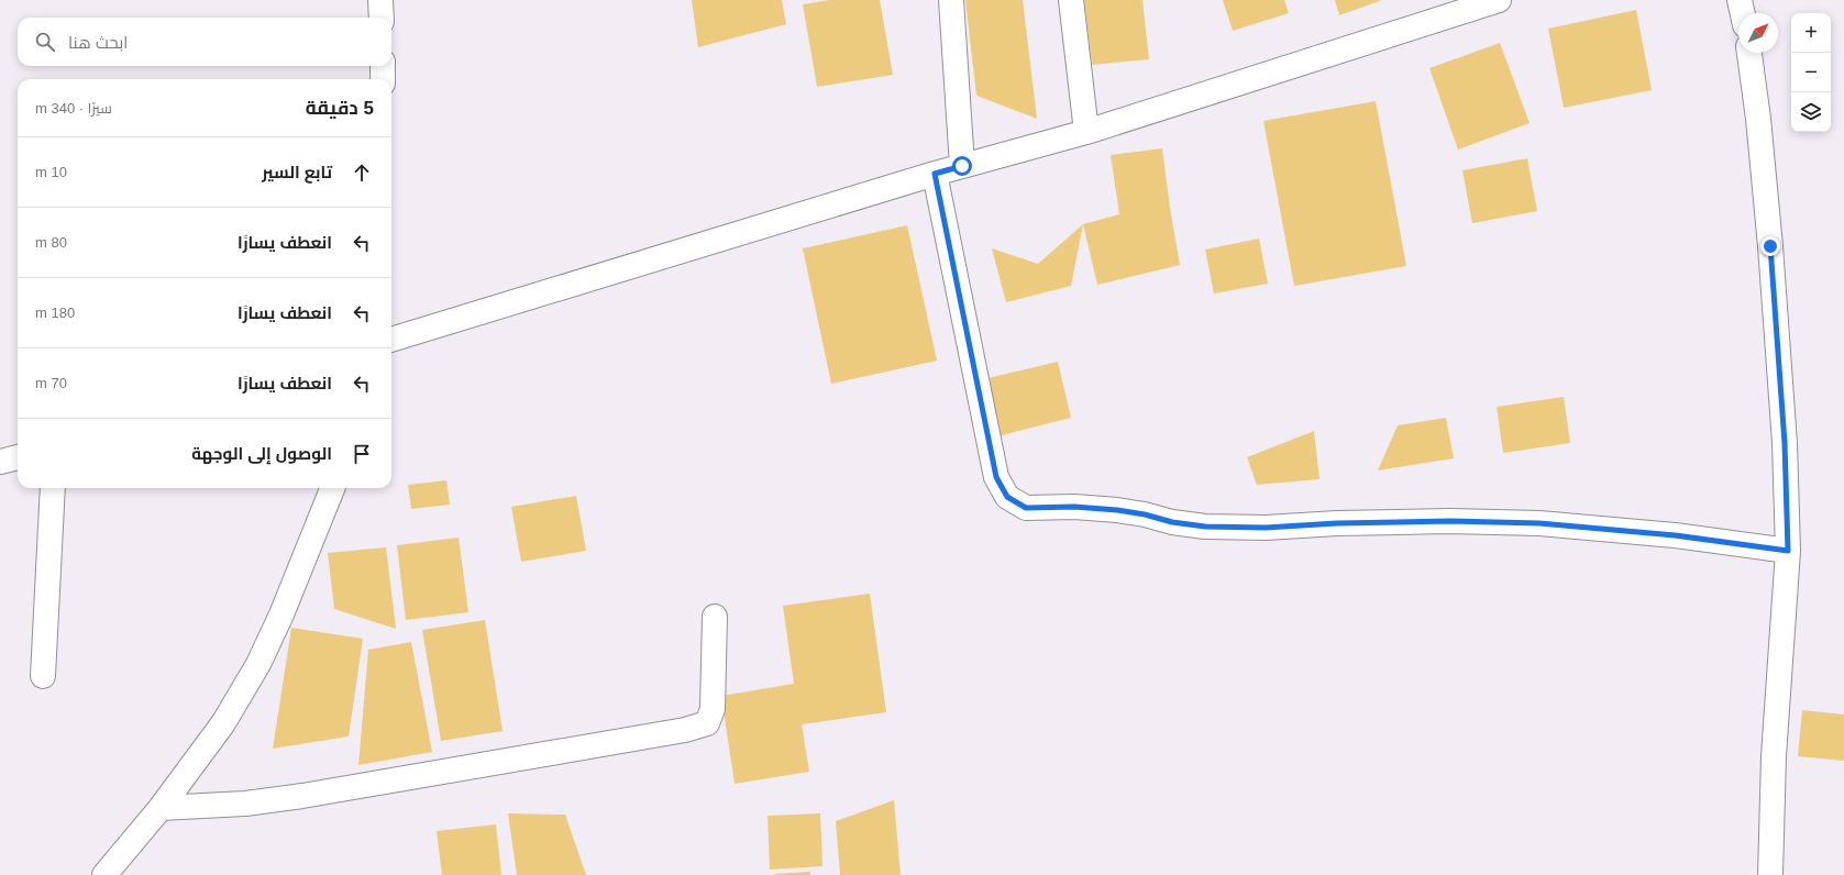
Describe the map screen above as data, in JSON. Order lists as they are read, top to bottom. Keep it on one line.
{"north":"top right","page":{"map_buttons":["+","−"],"search":"ابحث هنا","heading":["5 دقيقة","سيرًا · 340 m"],"list":[["تابع السير","10 m"],["انعطف يسارًا","80 m"],["انعطف يسارًا","180 m"],["انعطف يسارًا","70 m"],"الوصول إلى الوجهة"]}}
